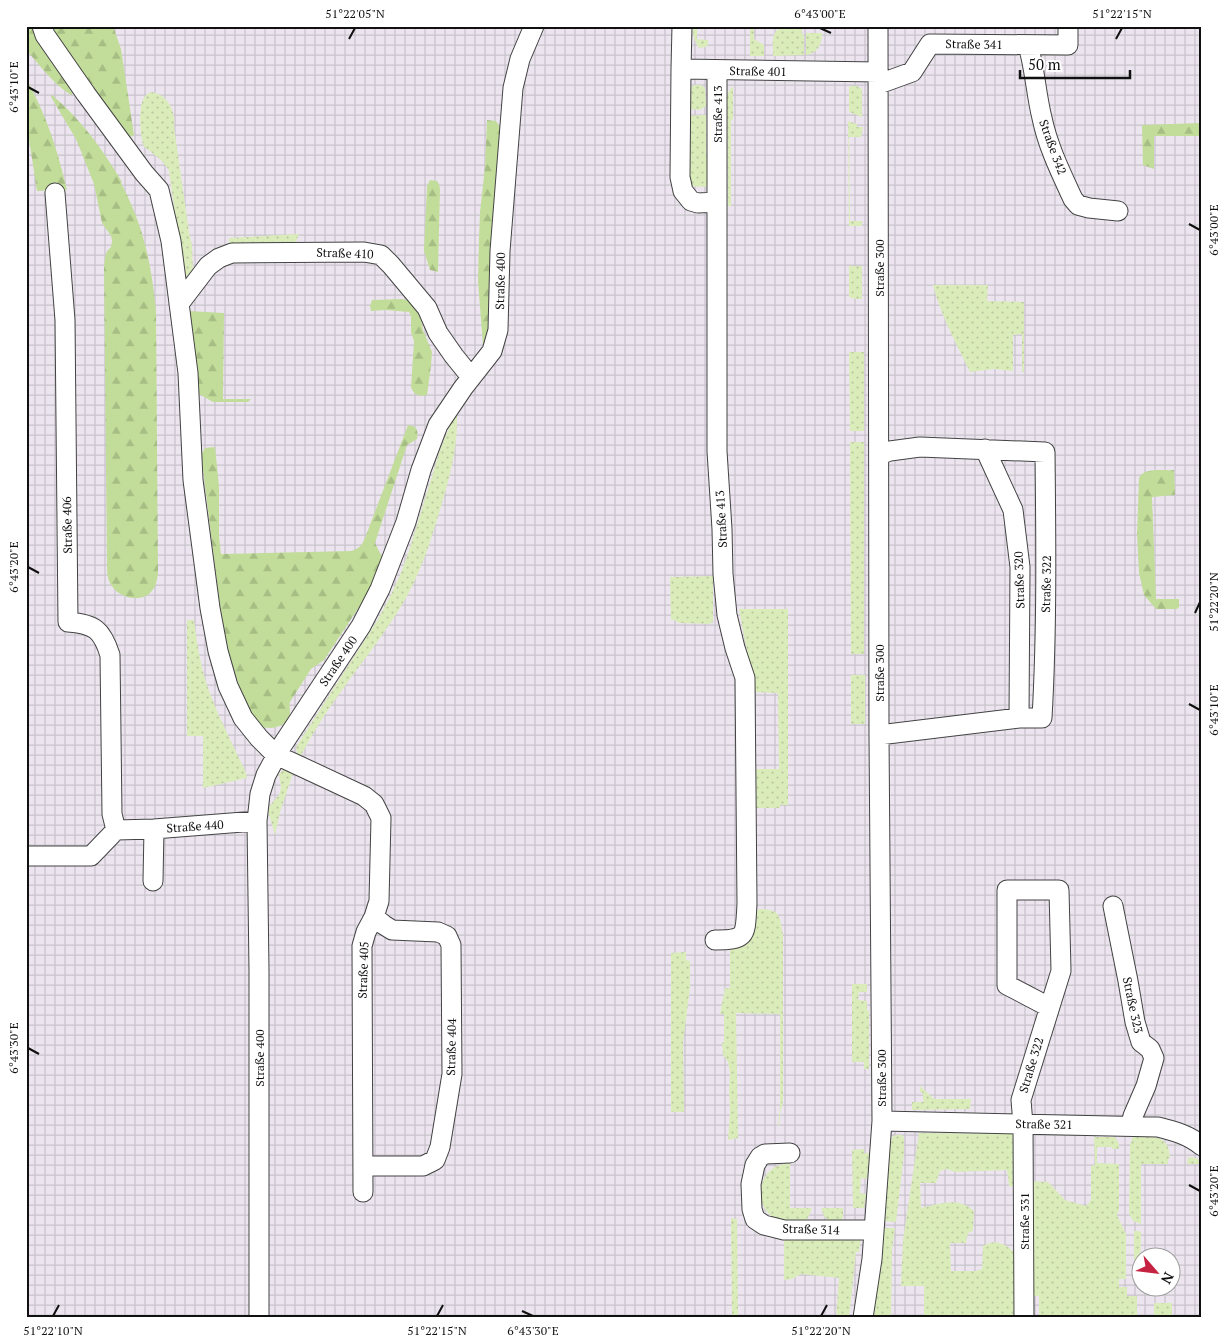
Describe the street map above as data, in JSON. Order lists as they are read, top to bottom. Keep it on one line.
{"streets":{"street":["Straße 341","Straße 401","Straße 413","Straße 342","Straße 410","Straße 300","Straße 400","Straße 406","Straße 320","Straße 322","Straße 440","Straße 405","Straße 323","Straße 404","Straße 321","Straße 331","Straße 314"]},"crossings":[["Straße 341","Straße 401"],["Straße 341","Straße 342"],["Straße 341","Straße 300"],["Straße 401","Straße 413"],["Straße 401","Straße 300"],["Straße 410","Straße 400"],["Straße 300","Straße 322"],["Straße 300","Straße 321"],["Straße 300","Straße 314"],["Straße 400","Straße 440"],["Straße 400","Straße 405"],["Straße 320","Straße 322"],["Straße 322","Straße 321"],["Straße 322","Straße 331"],["Straße 405","Straße 404"],["Straße 323","Straße 321"],["Straße 321","Straße 331"]],"scale_bar":"50 m","north":"bottom right","coordinates":["51°22'05\"N","6°43'00\"E","51°22'15\"N","6°43'10\"E","6°43'20\"E","51°22'20\"N","6°43'30\"E","51°22'10\"N"]}
